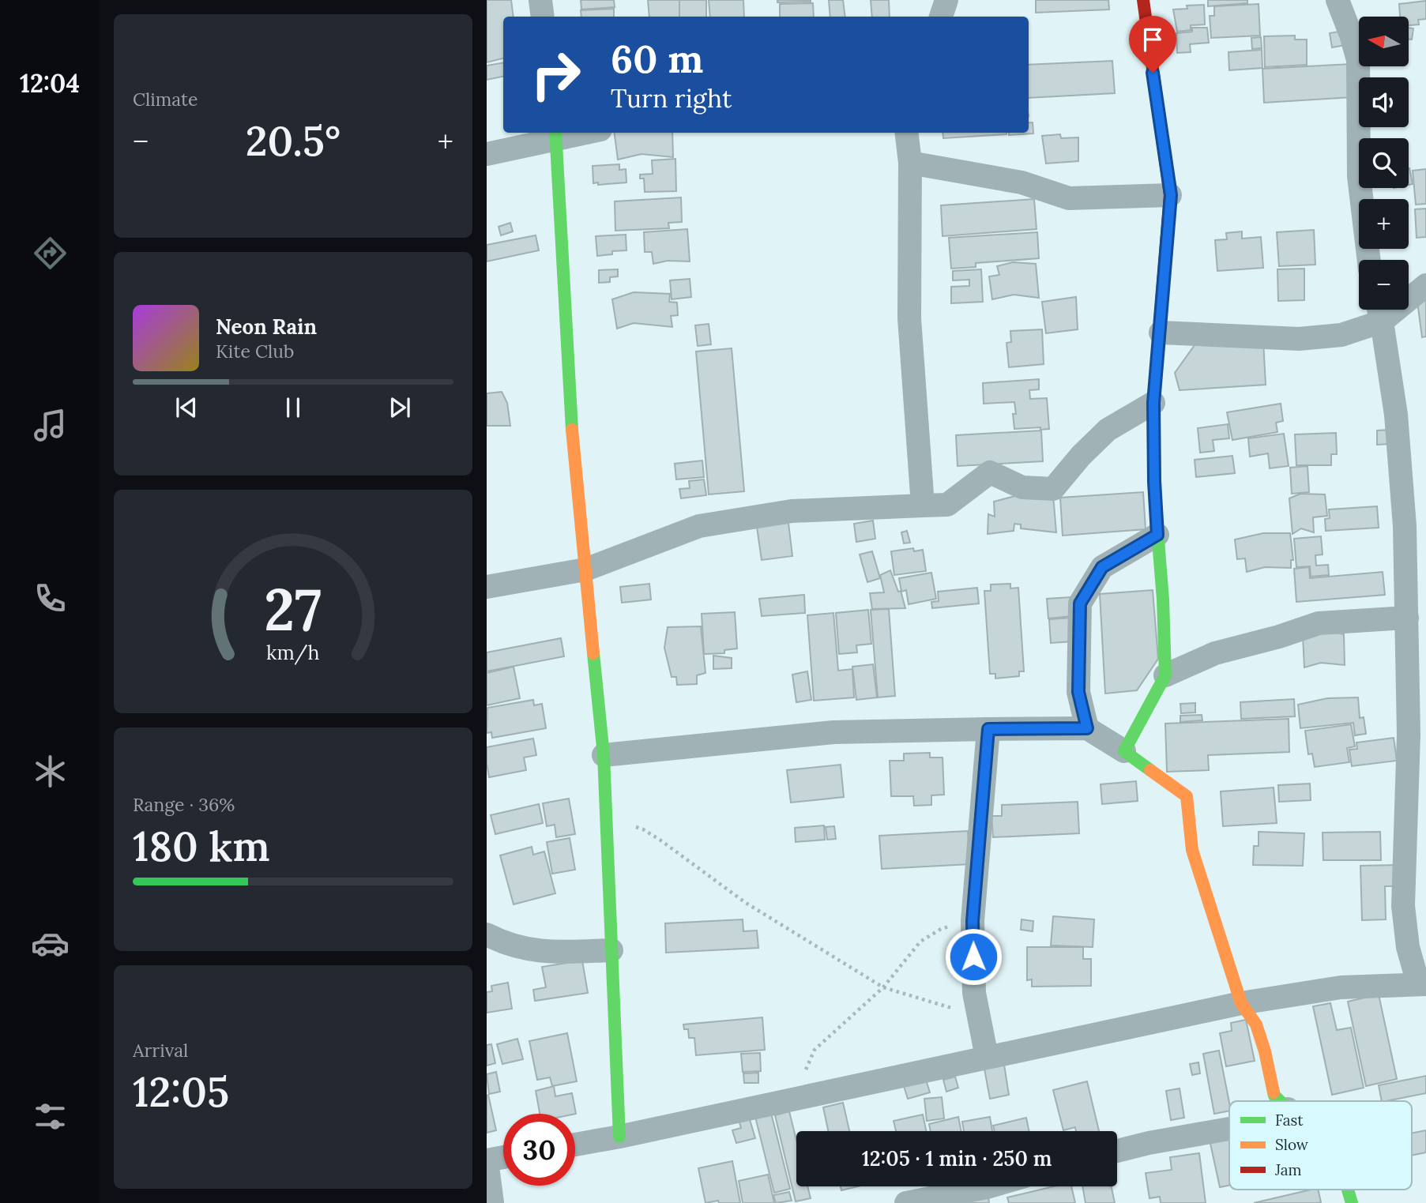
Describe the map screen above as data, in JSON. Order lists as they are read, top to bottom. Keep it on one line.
{"legend":["Fast","Slow","Jam"],"north":"left","page":{"tabs":"12:04","tile":["Climate",["Range · 36%","180 km"],["Arrival","12:05"]],"map_buttons":["+","−"],"turn":["60 m","Turn right"],"heat":["−","20.5°","+"],"song":["Neon Rain","Kite Club"],"limit":"30","trip":"12:05 · 1 min · 250 m","gauge":["27","km/h"]}}
